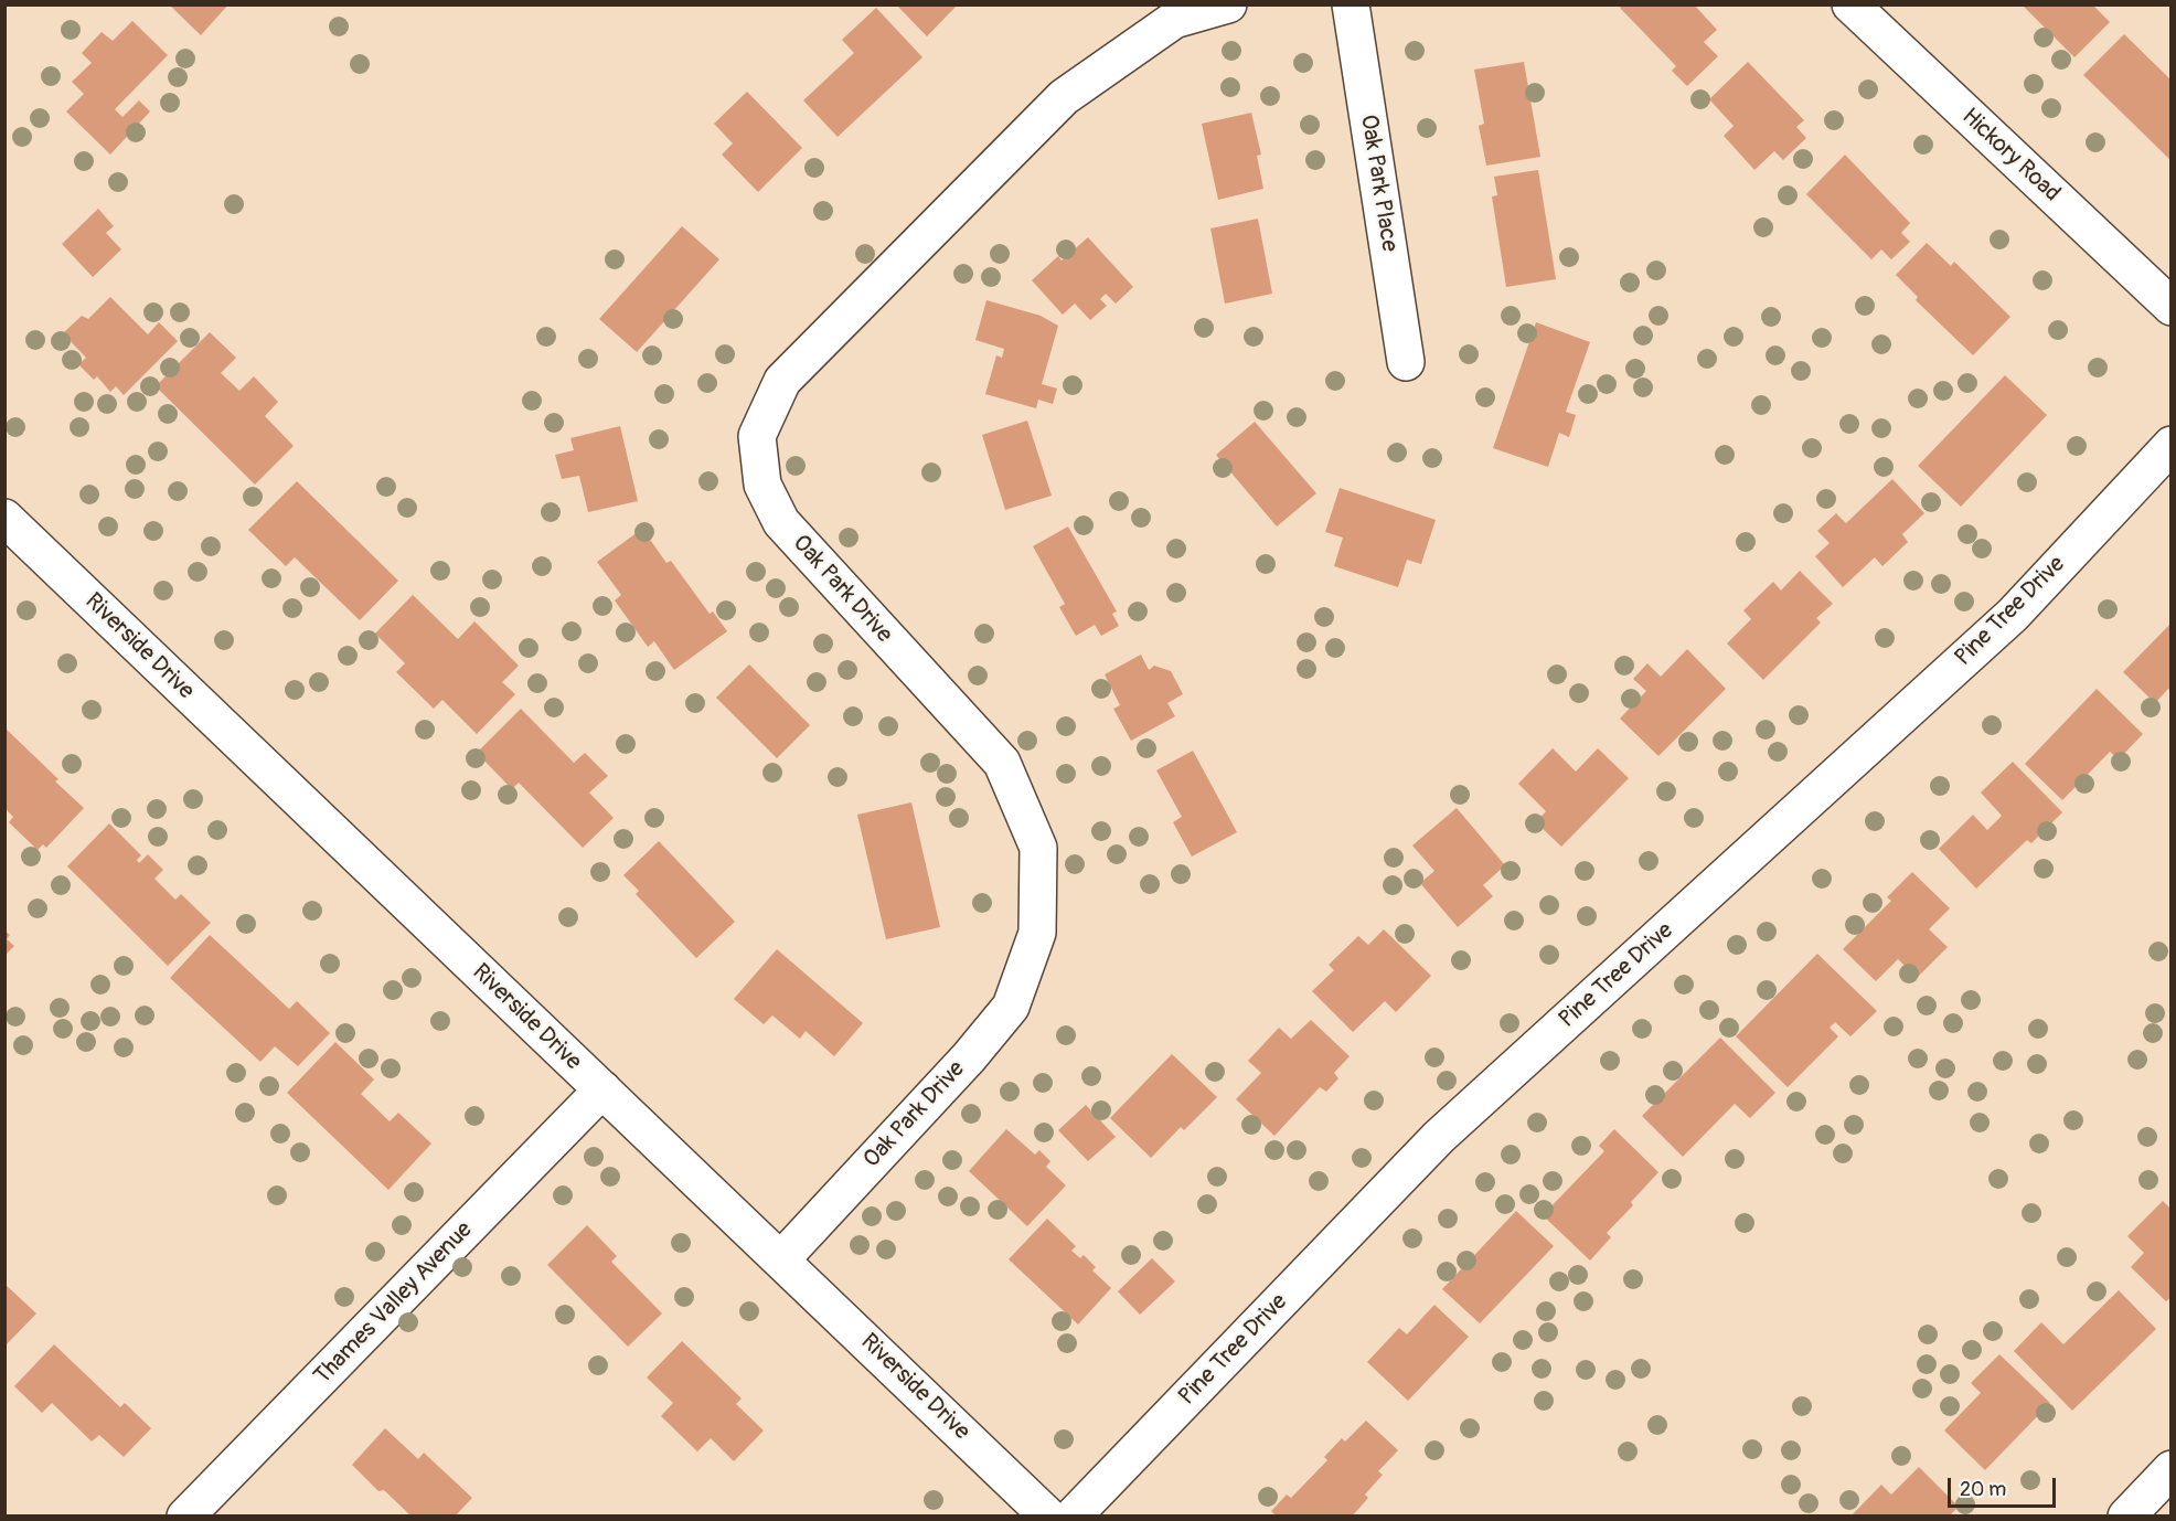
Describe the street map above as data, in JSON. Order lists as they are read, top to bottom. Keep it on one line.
{"streets":{"street":["Hickory Road","Oak Park Place","Oak Park Drive","Pine Tree Drive","Riverside Drive","Thames Valley Avenue"]},"crossings":[["Oak Park Drive","Riverside Drive"],["Riverside Drive","Thames Valley Avenue"]],"scale_bar":"20 m"}
